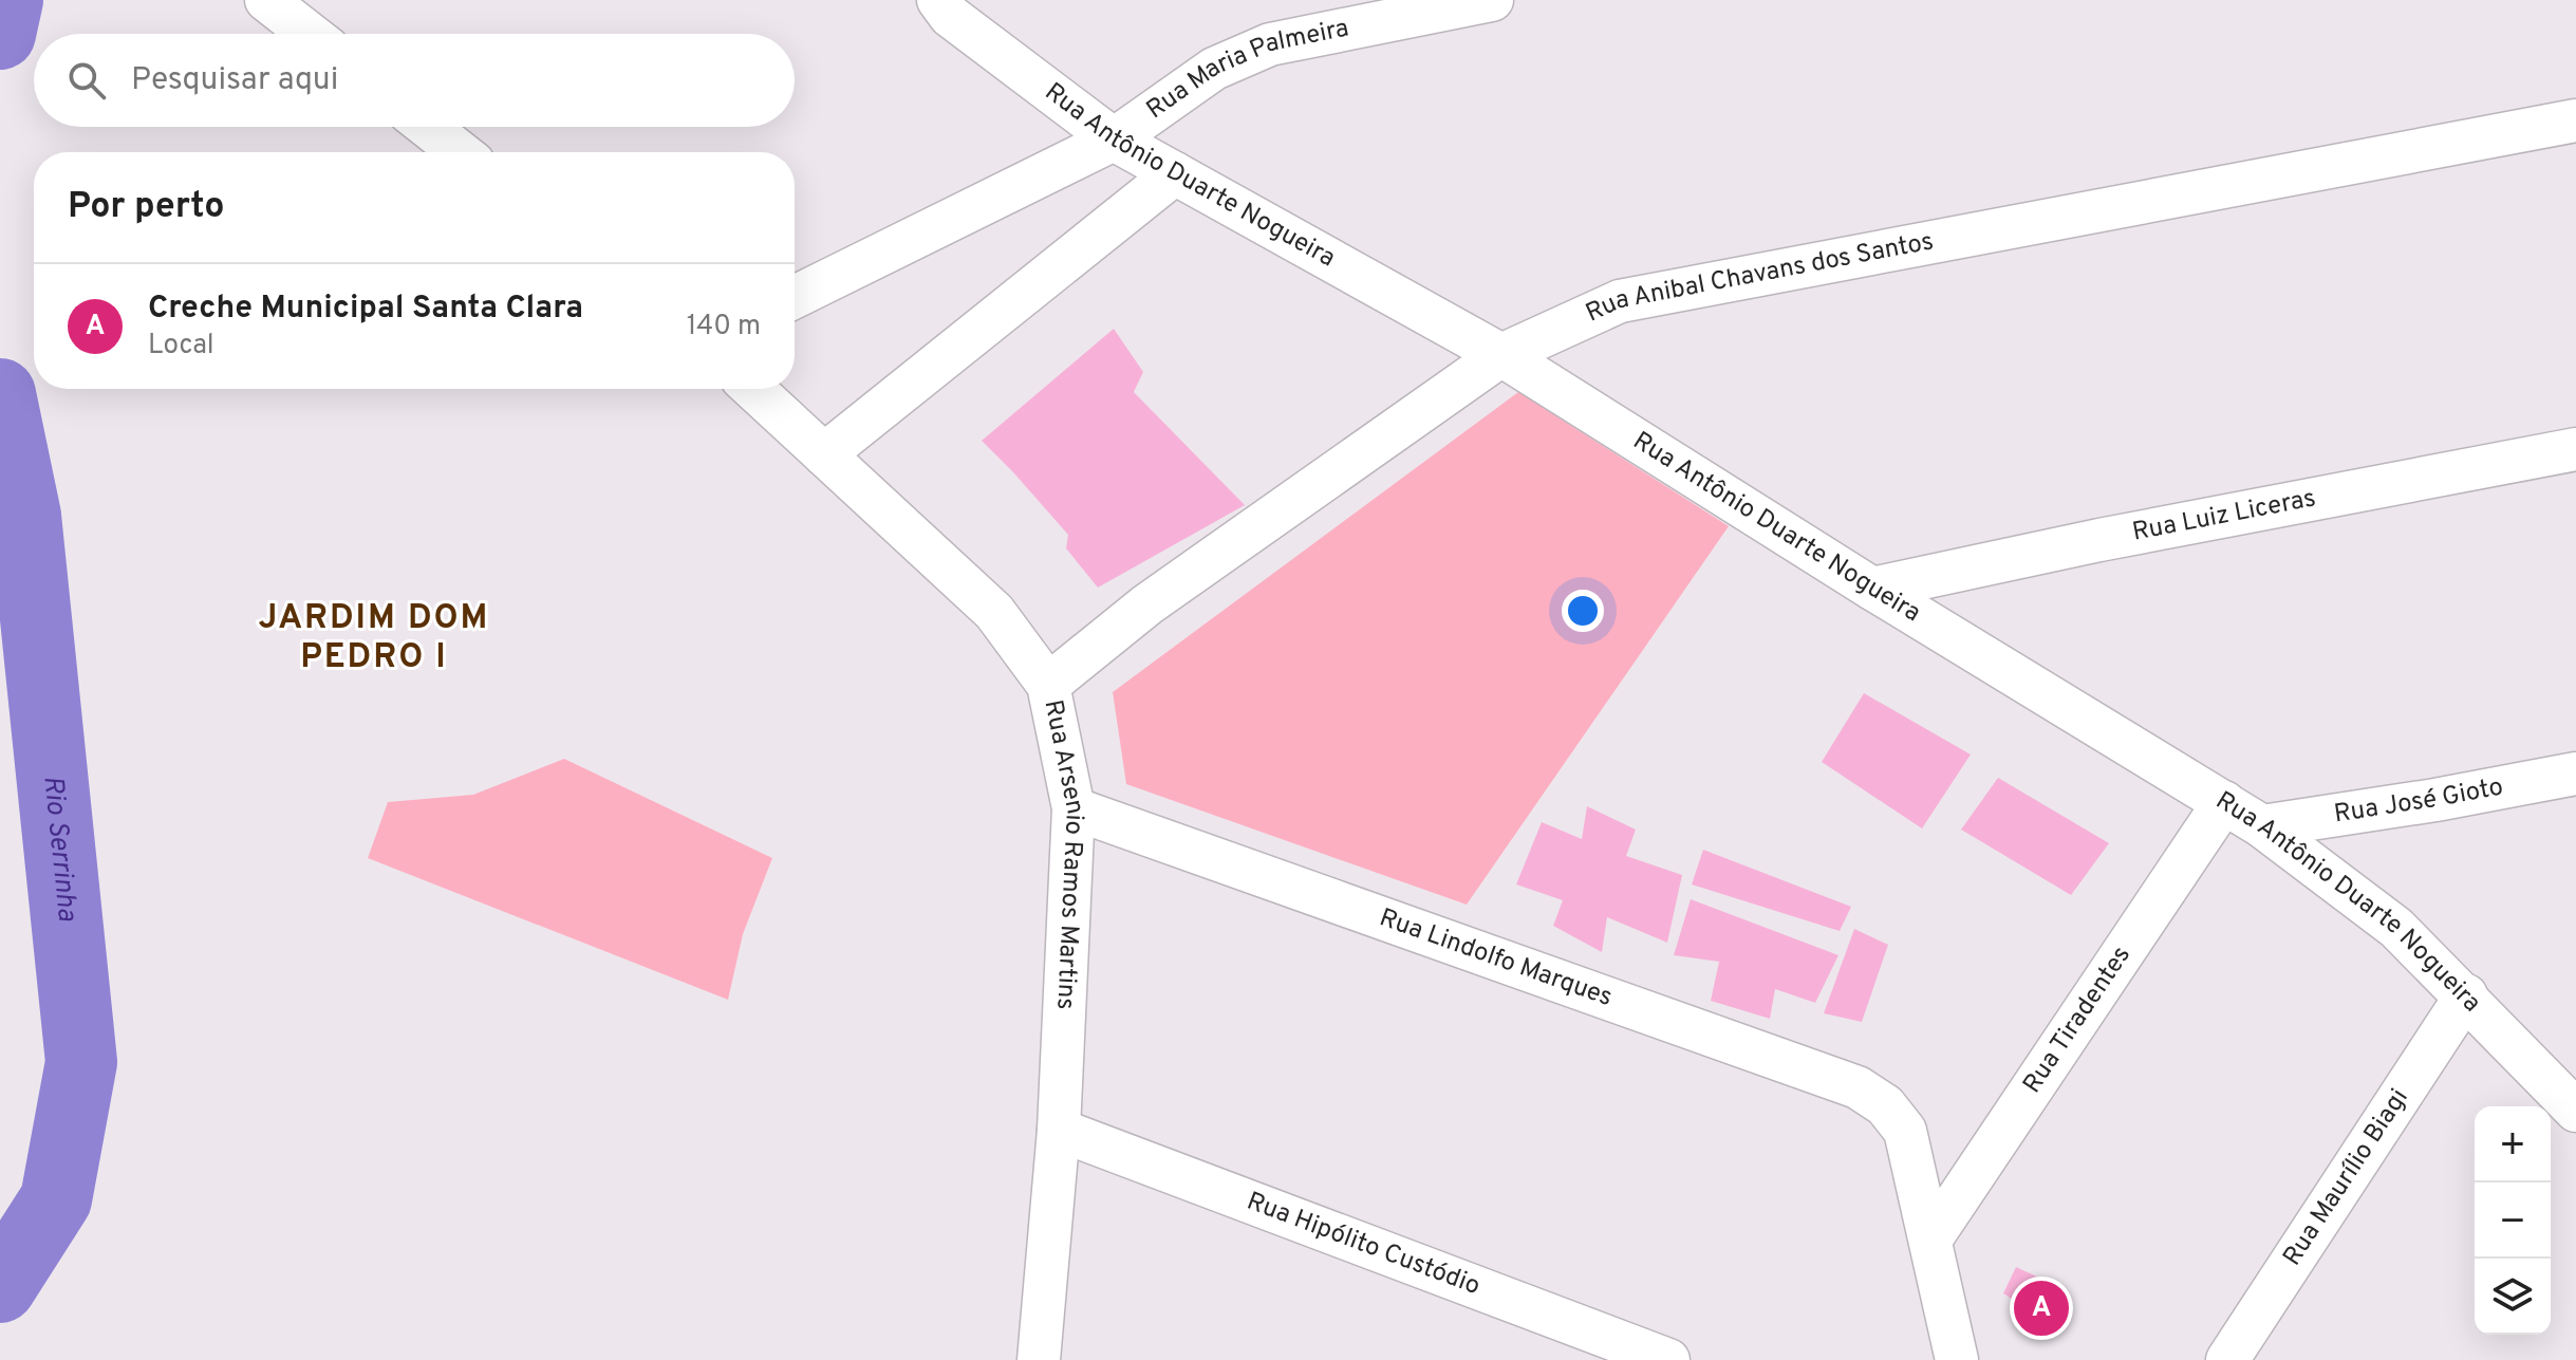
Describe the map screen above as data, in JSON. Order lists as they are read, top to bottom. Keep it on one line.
{"streets":{"street":["Rua Maria Palmeira","Rua Antônio Duarte Nogueira","Rua Anibal Chavans dos Santos","Rua Luiz Liceras","Rua José Gioto","Rua Arsenio Ramos Martins","Rua Lindolfo Marques","Rua Tiradentes","Rua Maurílio Biagi","Rua Hipólito Custódio"]},"crossings":[["Rua Maria Palmeira","Rua Antônio Duarte Nogueira"],["Rua Antônio Duarte Nogueira","Rua Anibal Chavans dos Santos"],["Rua Antônio Duarte Nogueira","Rua Luiz Liceras"],["Rua Antônio Duarte Nogueira","Rua José Gioto"],["Rua Antônio Duarte Nogueira","Rua Tiradentes"],["Rua Antônio Duarte Nogueira","Rua Maurílio Biagi"],["Rua Anibal Chavans dos Santos","Rua Arsenio Ramos Martins"],["Rua Arsenio Ramos Martins","Rua Lindolfo Marques"],["Rua Arsenio Ramos Martins","Rua Hipólito Custódio"],["Rua Lindolfo Marques","Rua Tiradentes"]],"districts":["JARDIM DOM PEDRO I"],"water":["Rio Serrinha"],"page":{"search":"Pesquisar aqui","heading":"Por perto","list":[{"mark":"A","name":"Creche Municipal Santa Clara","note":"Local","value":"140 m"}],"map_buttons":["+","−"],"pins":"A"}}
